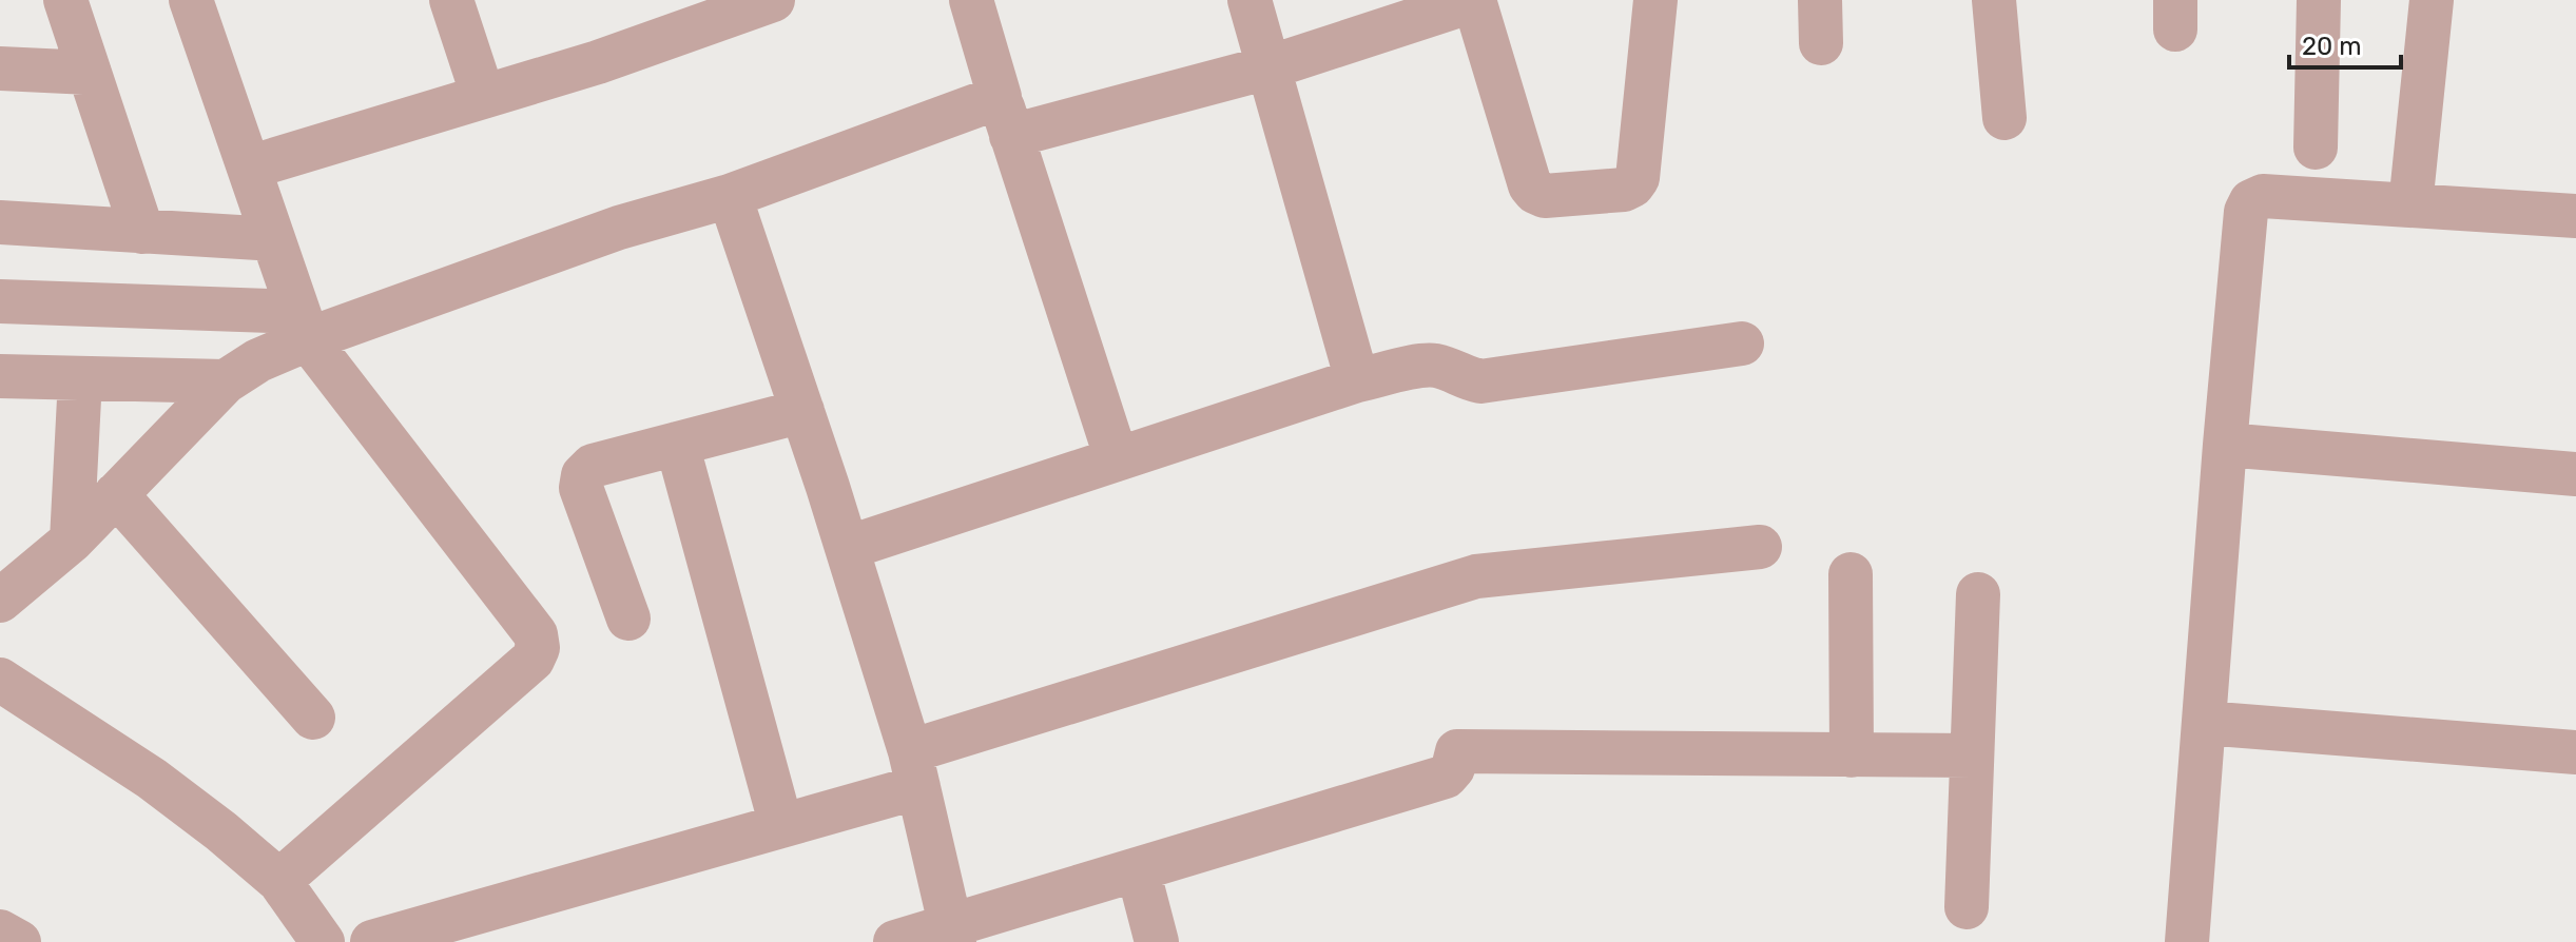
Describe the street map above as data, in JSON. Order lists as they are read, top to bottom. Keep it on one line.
{"scale_bar":"20 m"}
